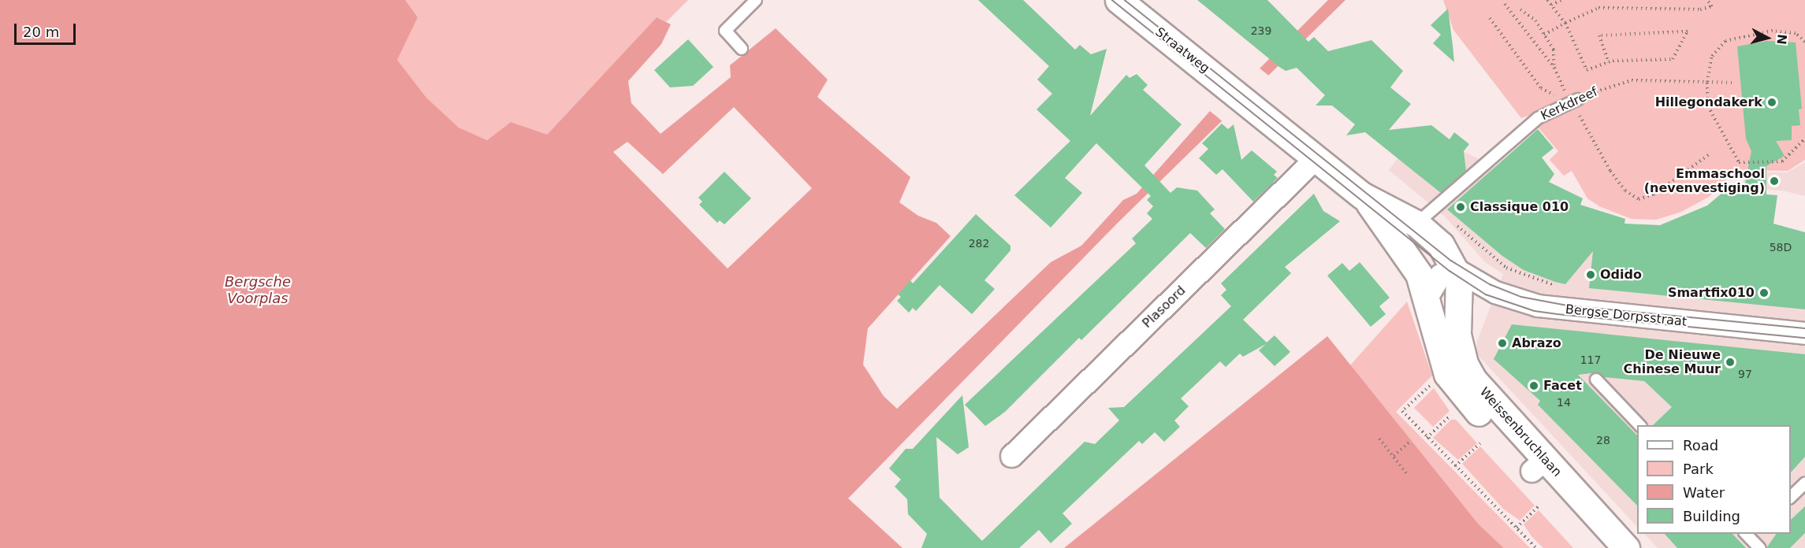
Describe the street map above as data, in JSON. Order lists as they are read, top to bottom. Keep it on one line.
{"streets":{"street":["Straatweg","Plasoord","Bergse Dorpsstraat","Weissenbruchlaan"],"lane":["Kerkdreef"]},"crossings":[["Straatweg","Plasoord"],["Bergse Dorpsstraat","Weissenbruchlaan"]],"water":["Bergsche Voorplas"],"places":["Hillegondakerk","Emmaschool (nevenvestiging)","Classique 010","Odido","Smartfix010","Abrazo","De Nieuwe Chinese Muur","Facet"],"house_numbers":["239","282","58D","117","97","14","28"],"legend":["Road","Park","Water","Building"],"scale_bar":"20 m","north":"right"}
